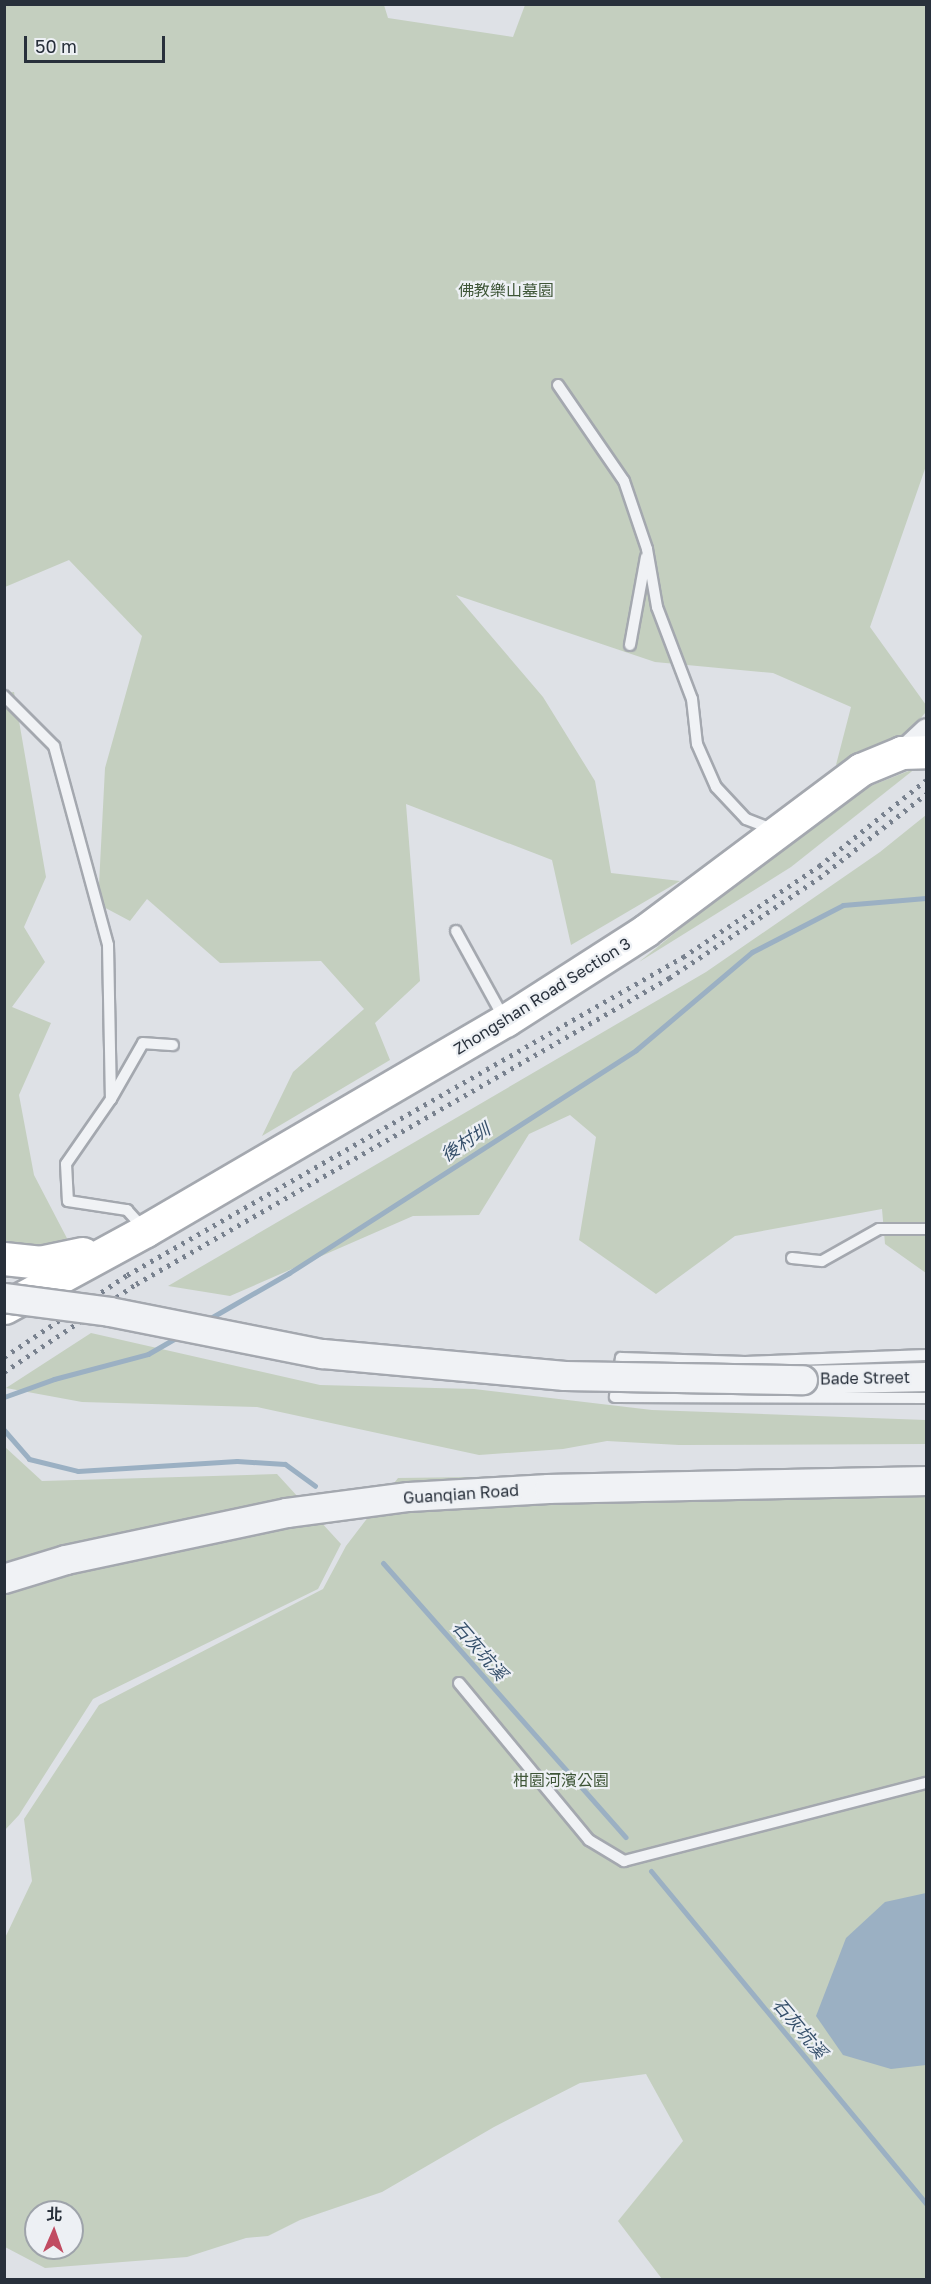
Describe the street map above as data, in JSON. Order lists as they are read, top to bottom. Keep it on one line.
{"streets":{"main road":["Zhongshan Road Section 3"],"street":["Bade Street","Guanqian Road"]},"water":["後村圳","石灰坑溪"],"parks":["佛教樂山墓園","柑園河濱公園"],"scale_bar":"50 m","north":"top"}
